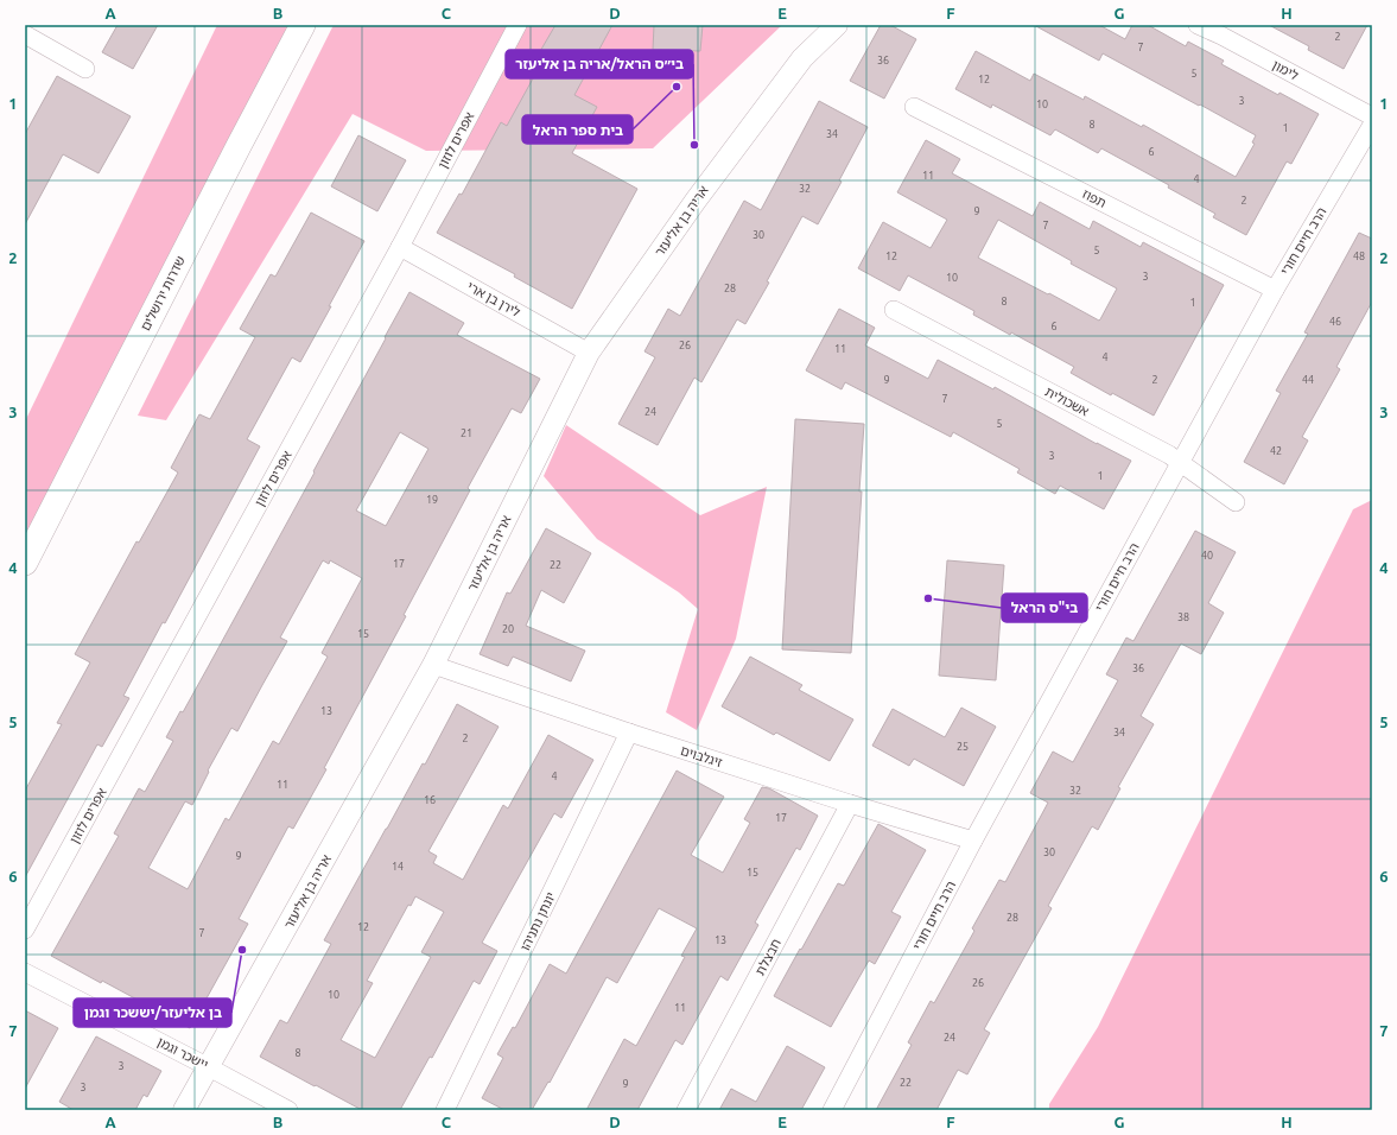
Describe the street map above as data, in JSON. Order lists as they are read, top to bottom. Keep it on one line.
{"streets":{"main road":["שדרות ירושלים"],"street":["לימון","אפרים לוזון","תפוז","אריה בן אליעזר","הרב חיים חורי","לירן בן ארי","אשכולית","זיגלבוים","יונתן נתניהו","חבצלת","יישכר וגמן"]},"crossings":[["אפרים לוזון","לירן בן ארי"],["תפוז","הרב חיים חורי"],["אריה בן אליעזר","לירן בן ארי"],["אריה בן אליעזר","זיגלבוים"],["אריה בן אליעזר","יישכר וגמן"],["הרב חיים חורי","אשכולית"],["הרב חיים חורי","זיגלבוים"],["זיגלבוים","יונתן נתניהו"],["זיגלבוים","חבצלת"]],"places":["בית ספר הראל","בי״ס הראל/אריה בן אליעזר","בי\"ס הראל","בן אליעזר/יששכר וגמן"],"house_numbers":["2","7","36","5","12","3","10","8","1","34","6","11","4","32","2","9","7","30","5","12","48","3","10","28","8","1","46","6","26","11","4","9","2","44","7","24","5","21","42","3","1","19","40","17","22","38","20","15","36","13","34","2","25","4","11","32","16","17","30","9","14","15","28","12","7","13","26","10","11","24","8","3","22","9","3"],"grid":{"columns":["A","B","C","D","E","F","G","H"],"rows":["1","2","3","4","5","6","7"]}}
